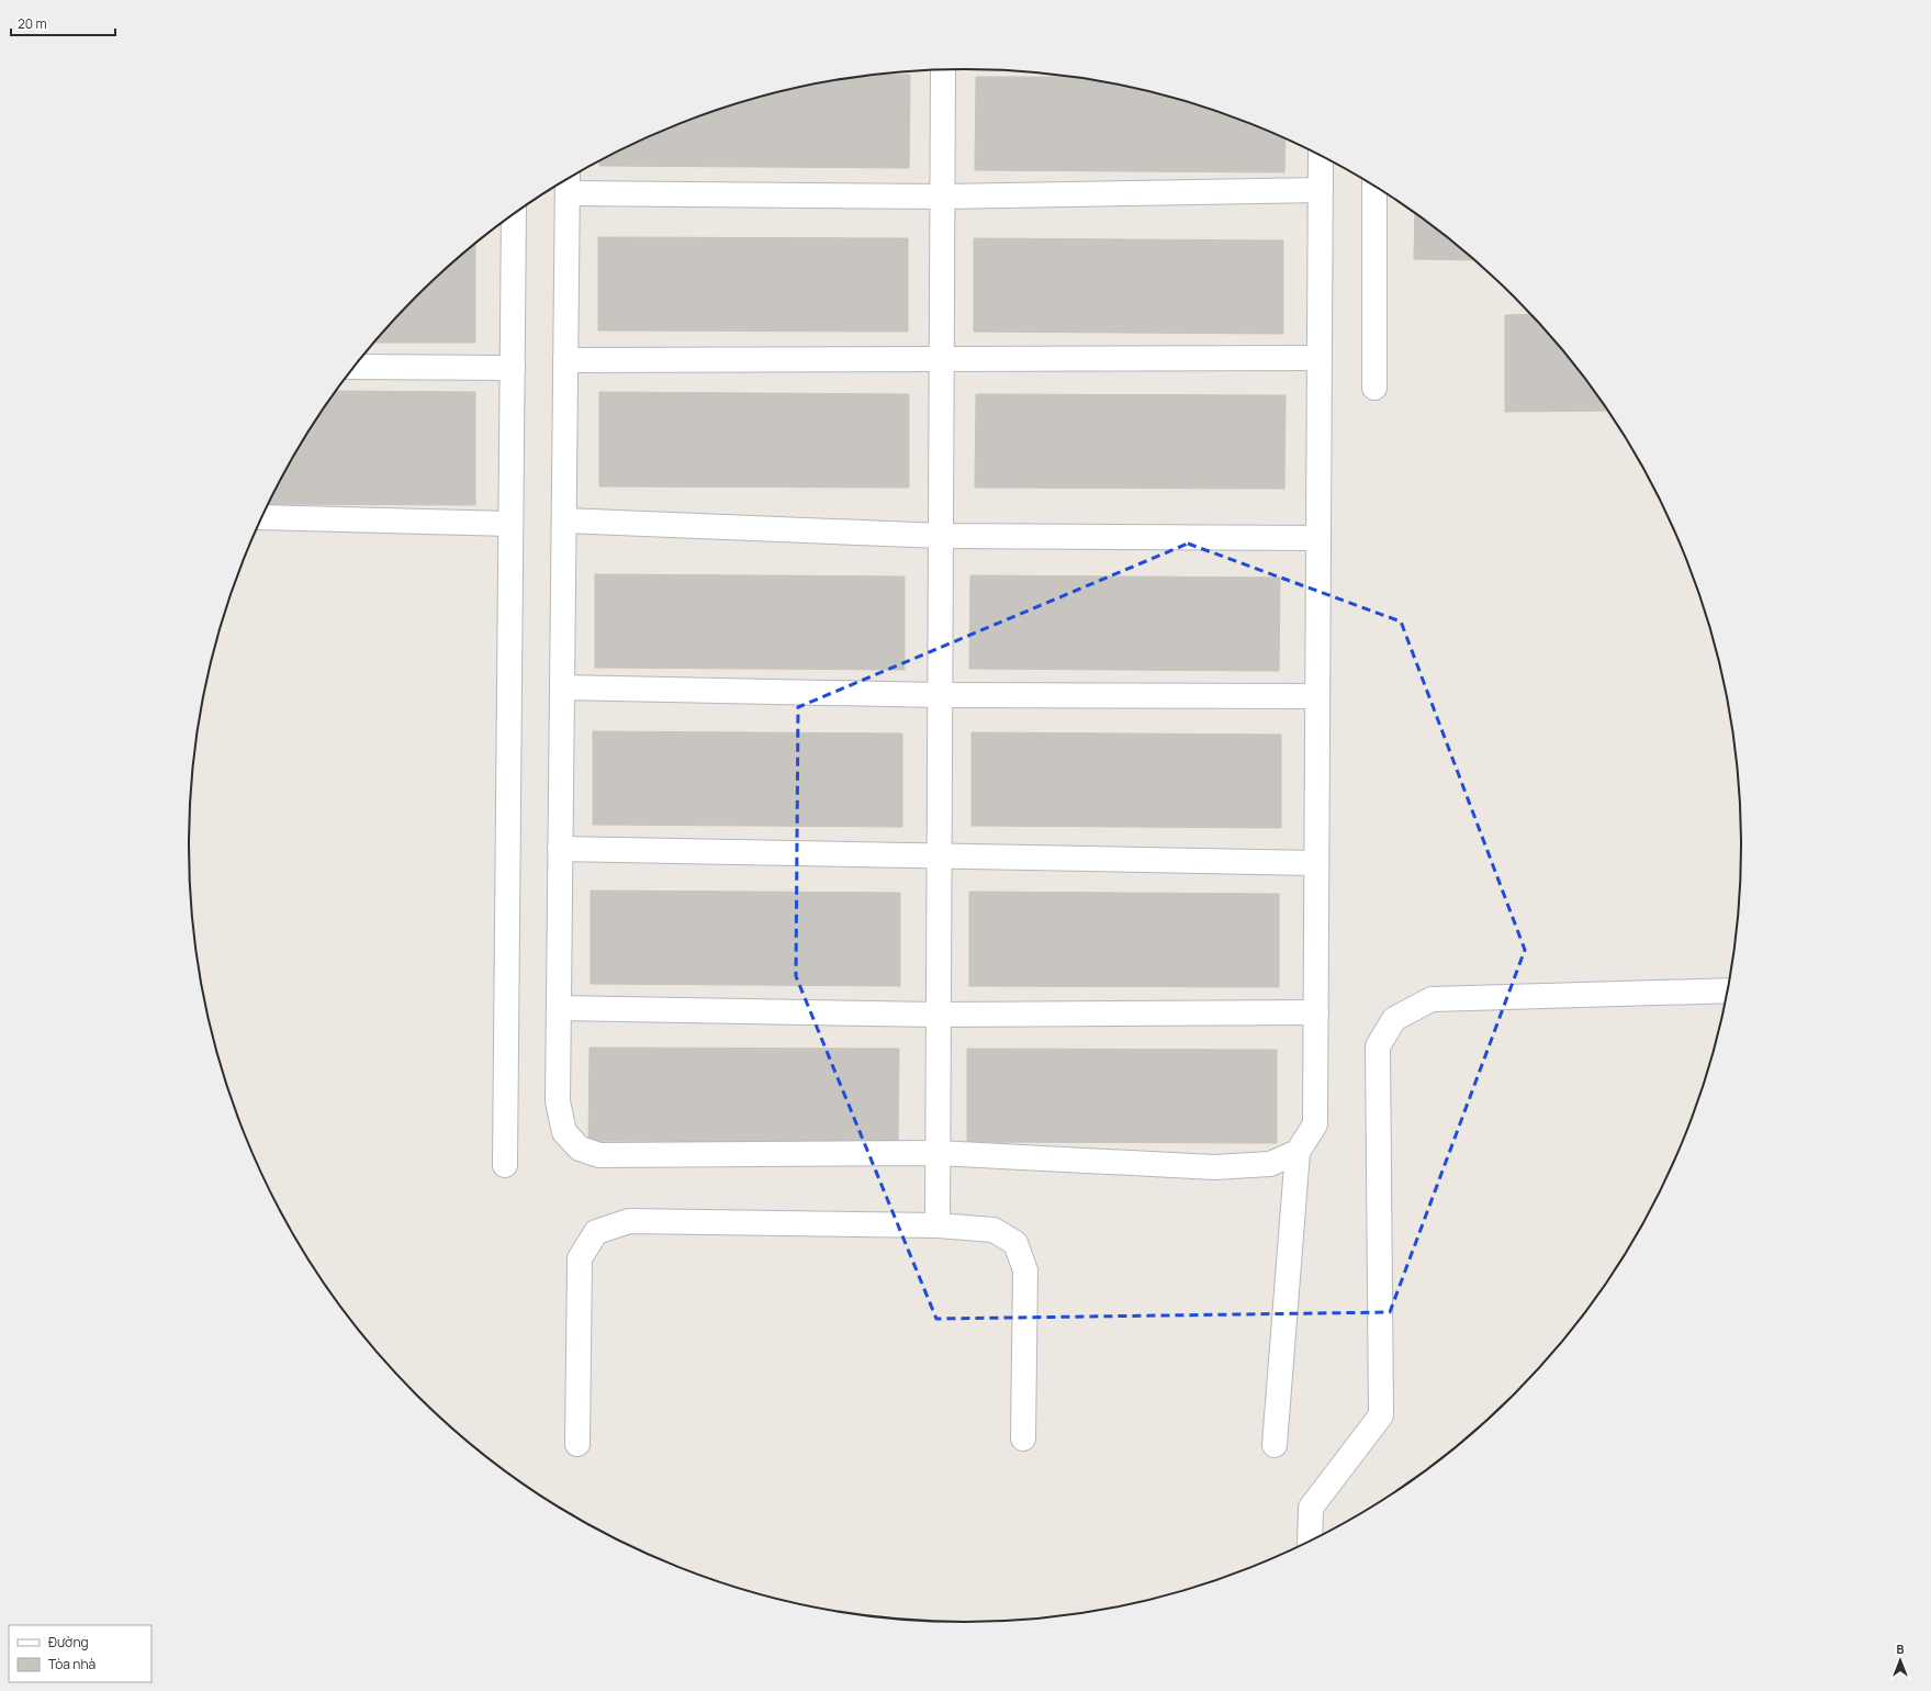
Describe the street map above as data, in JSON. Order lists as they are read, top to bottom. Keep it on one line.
{"legend":["Đường","Tòa nhà"],"scale_bar":"20 m","north":"top"}
